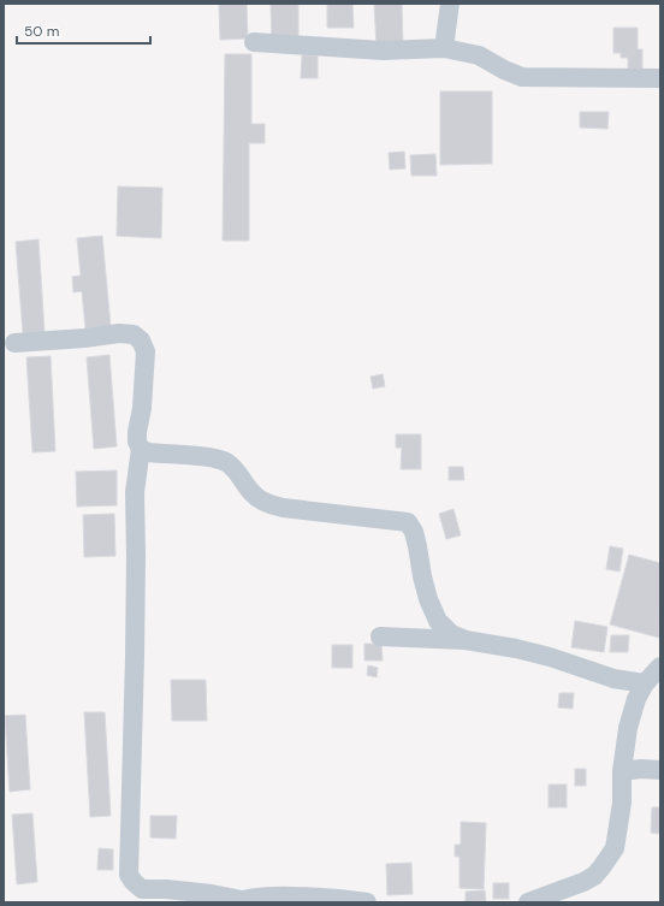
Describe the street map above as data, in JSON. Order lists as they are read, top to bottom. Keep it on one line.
{"scale_bar":"50 m"}
